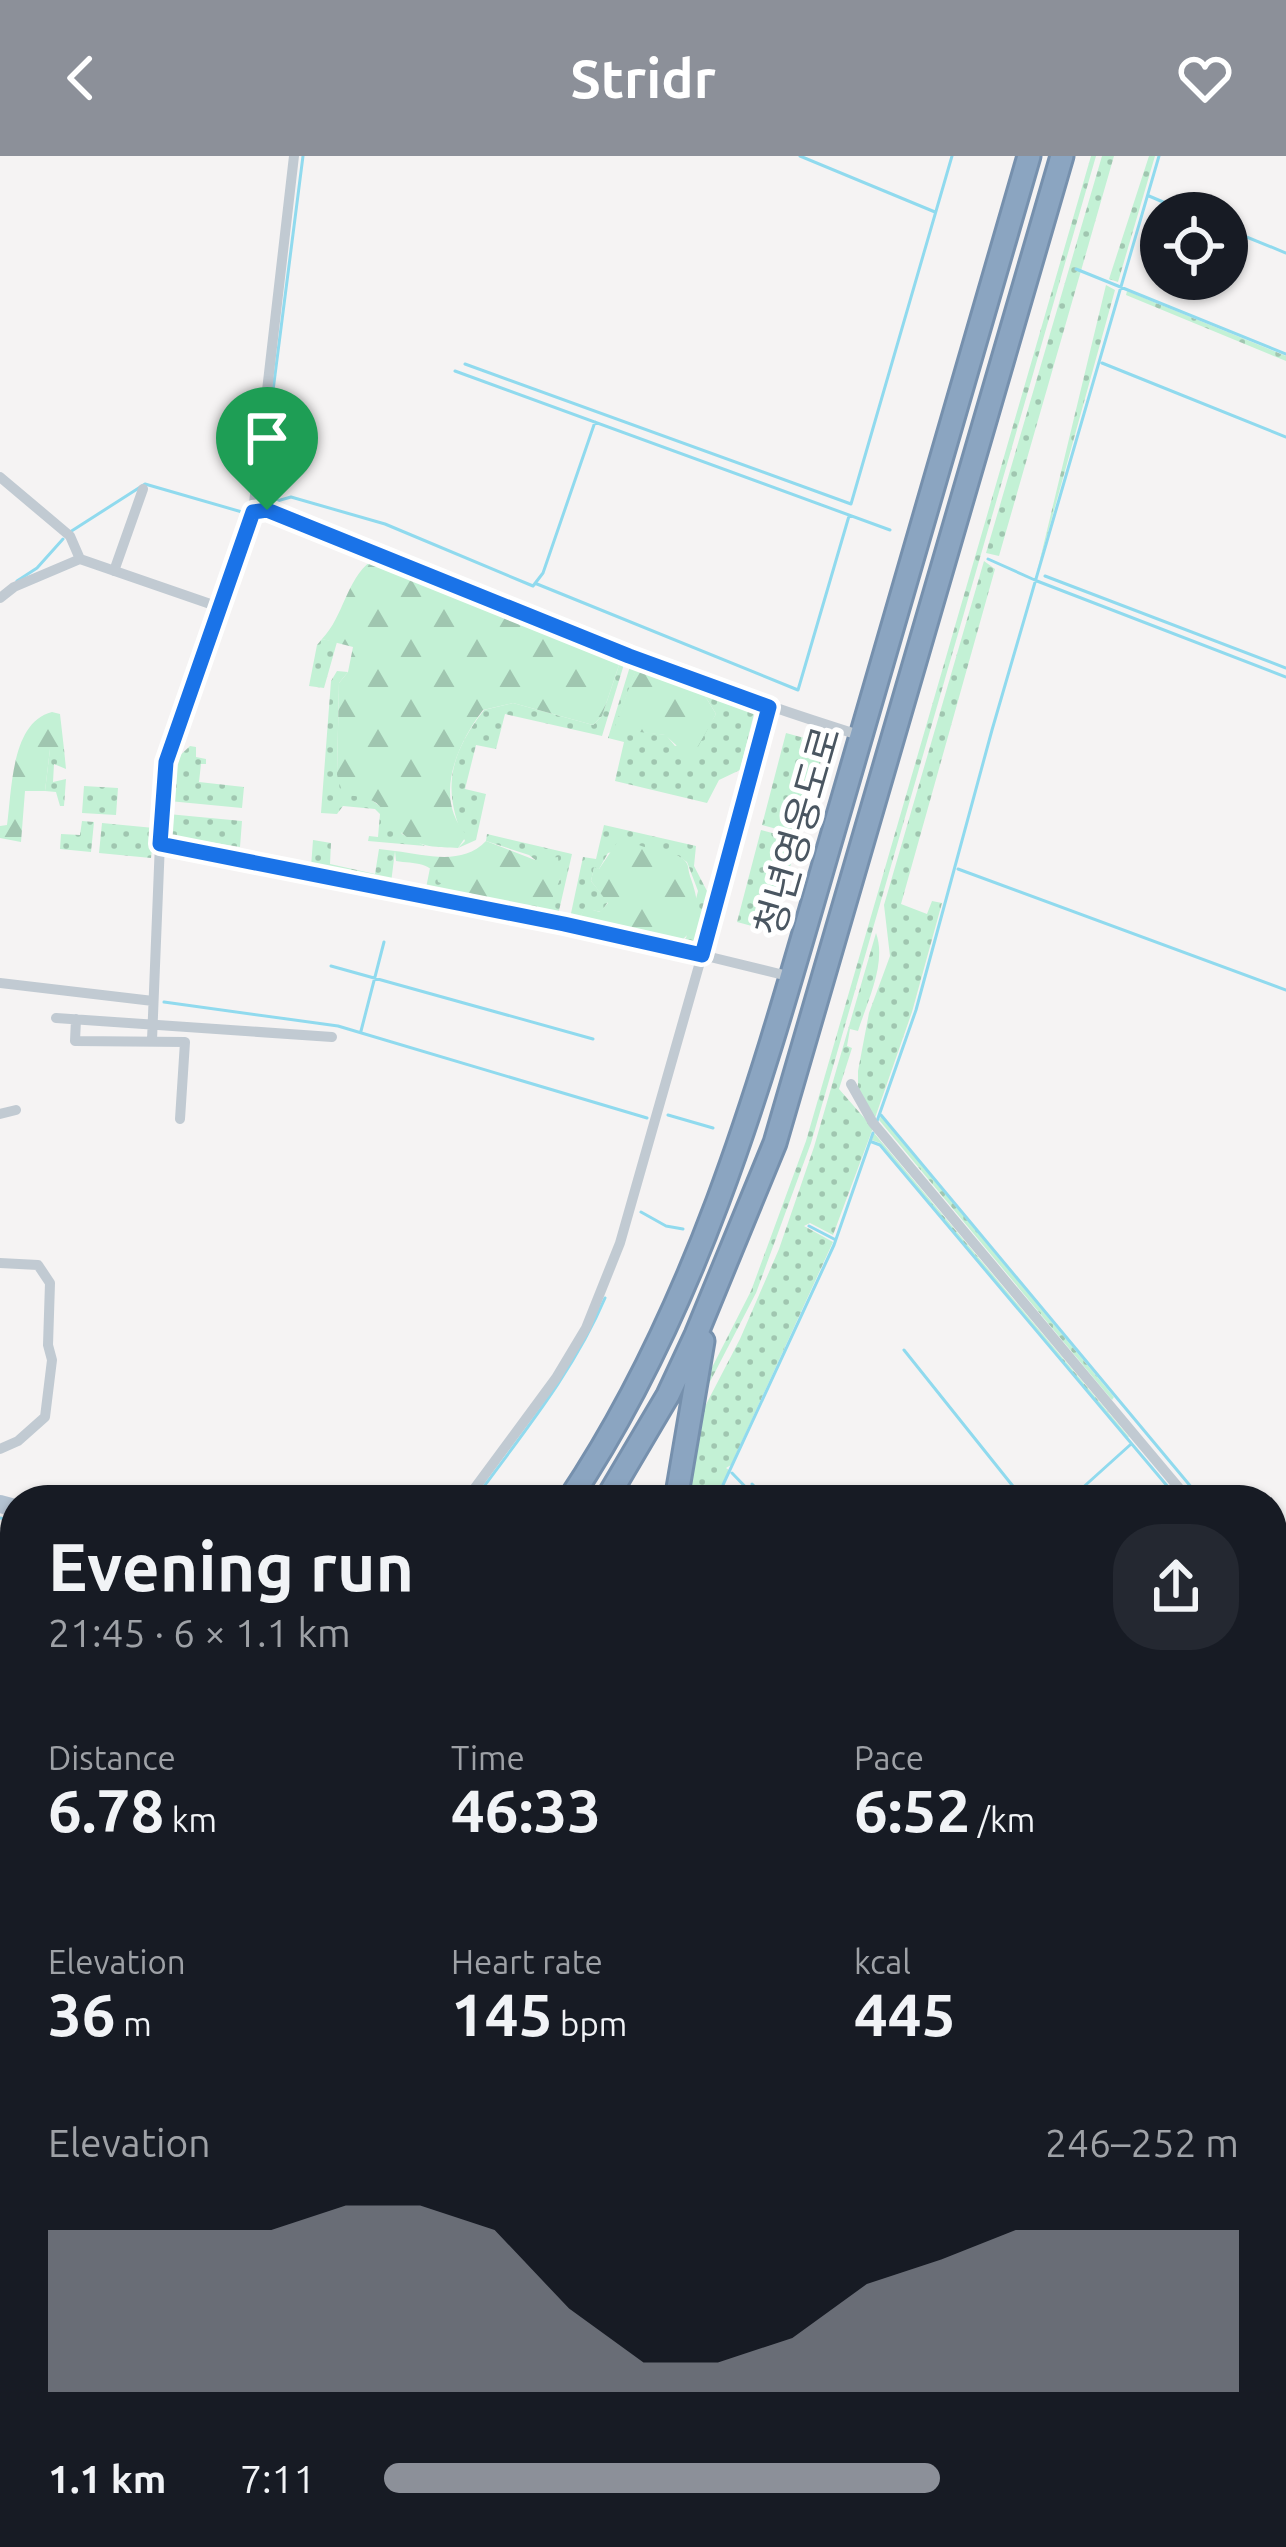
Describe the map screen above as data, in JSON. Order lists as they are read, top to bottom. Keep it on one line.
{"streets":{"highway":["청년영웅도로"]},"page":{"header":"Stridr","heading":["Evening run","21:45 · 6 × 1.1 km"],"stats":[["Distance","6.78 km"],["Time","46:33"],["Pace","6:52 /km"],["Elevation","36 m"],["Heart rate","145 bpm"],["kcal","445"]],"chart":["Elevation","246–252 m"],"list":[{"name":"1.1 km","note":"7:11"}]}}
